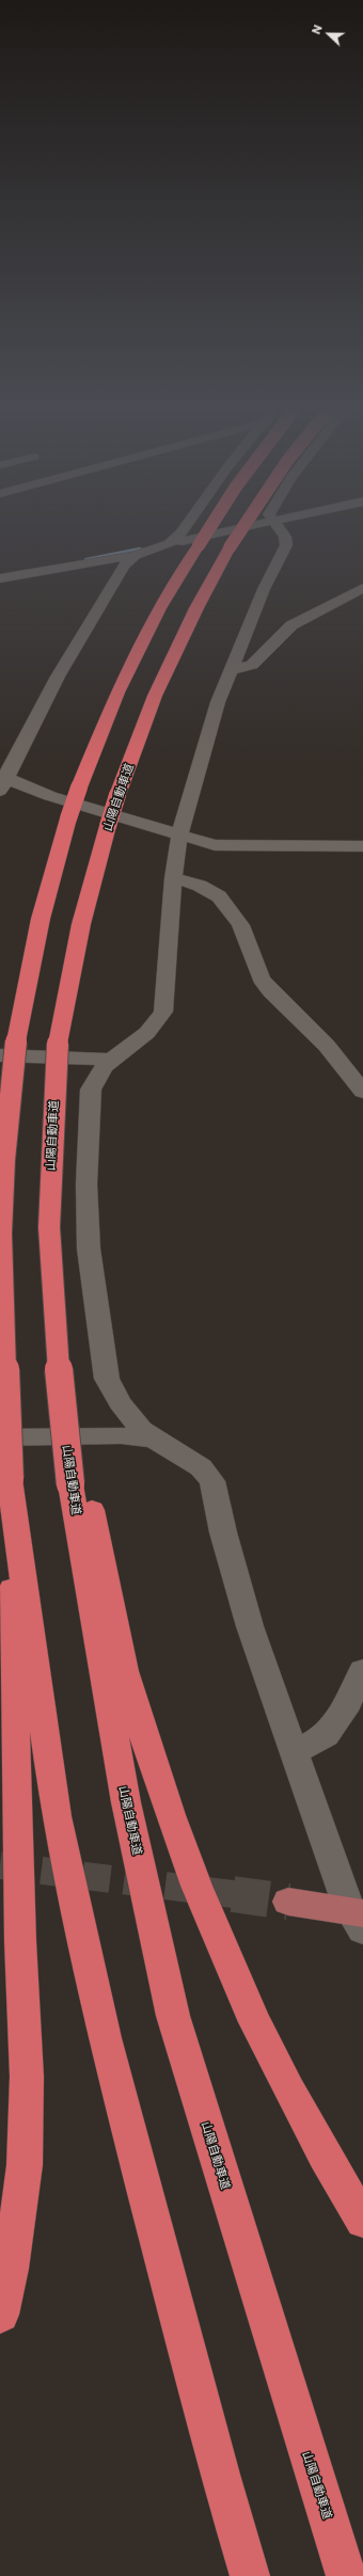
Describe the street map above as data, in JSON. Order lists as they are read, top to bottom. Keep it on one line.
{"streets":{"highway":["山陽自動車道"]},"north":"left"}
